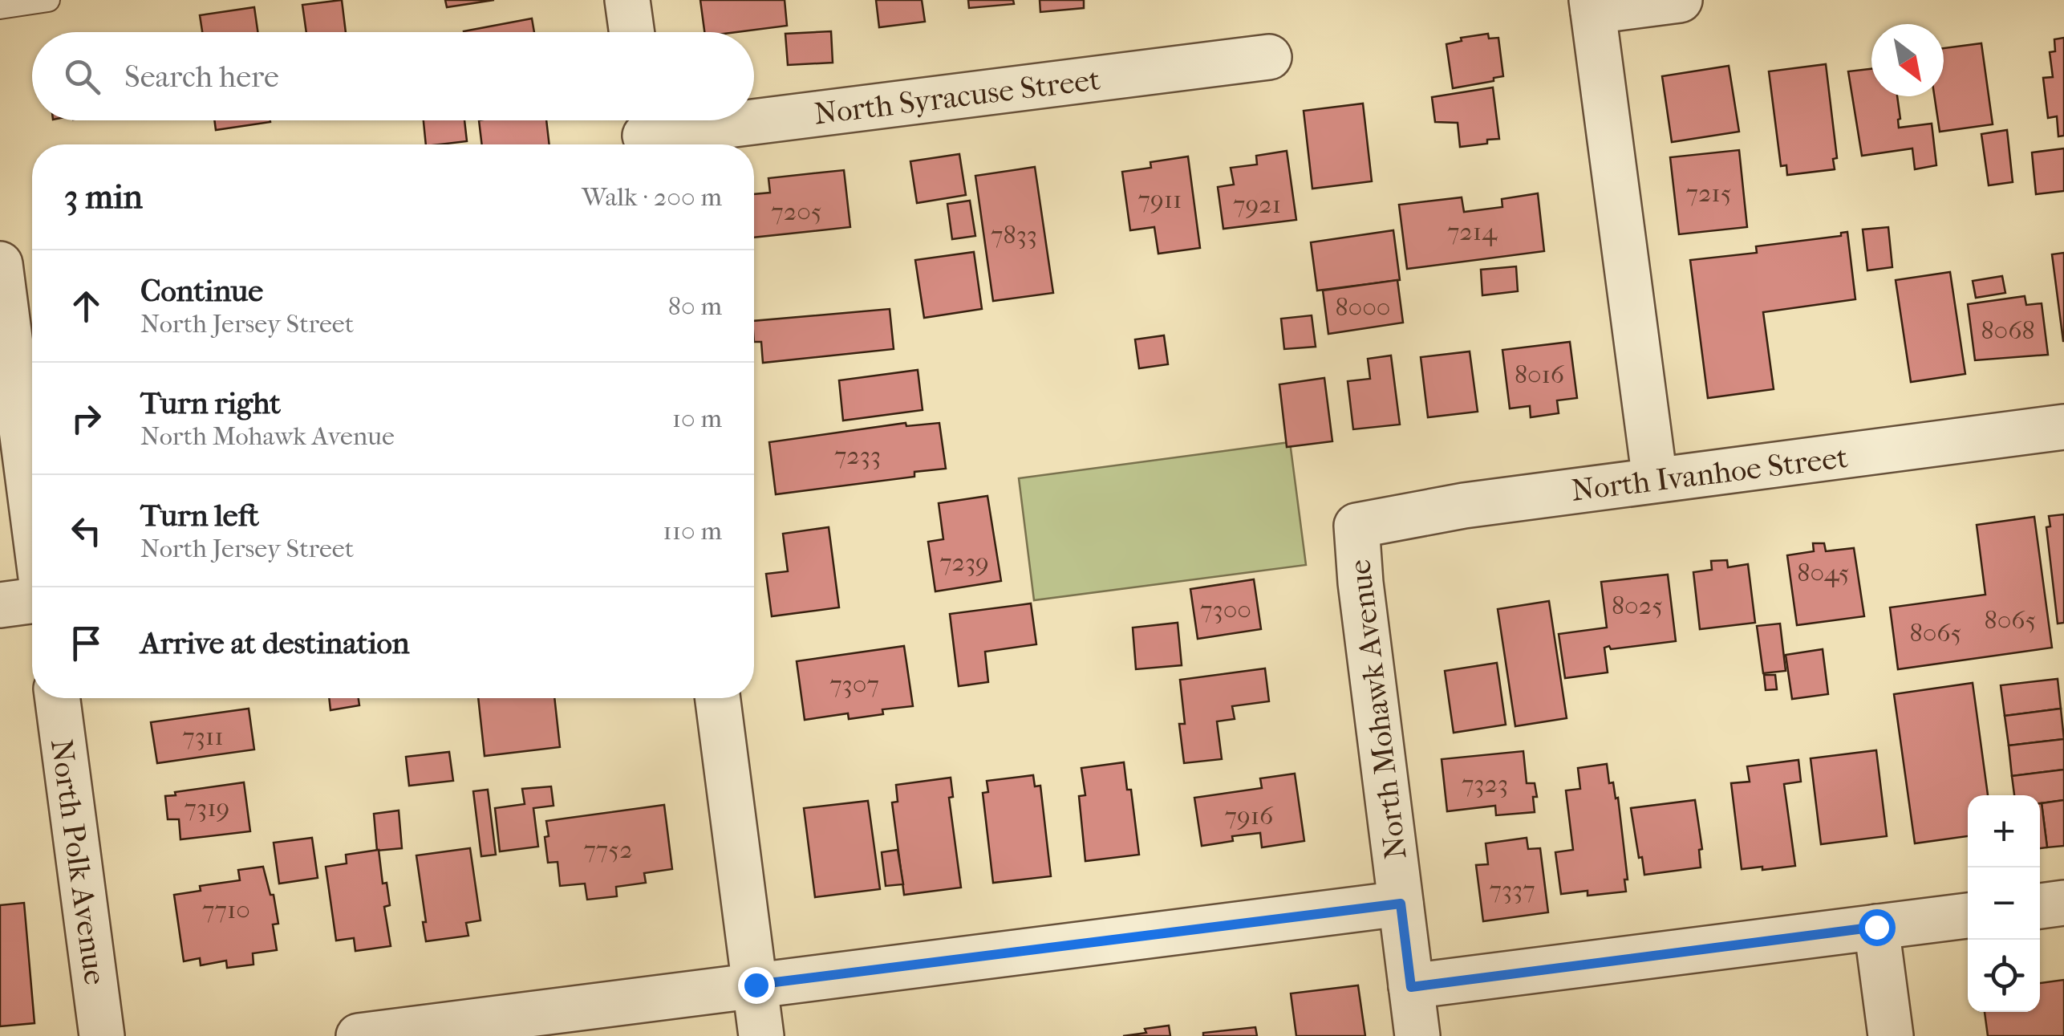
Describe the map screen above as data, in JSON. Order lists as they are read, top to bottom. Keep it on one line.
{"streets":{"street":["North Syracuse Street","North Ivanhoe Street","North Mohawk Avenue","North Polk Avenue"]},"crossings":[["North Ivanhoe Street","North Mohawk Avenue"]],"house_numbers":["7215","7911","7921","7205","7214","7833","8000","8068","8016","7233","7239","8045","8025","7300","8065","8065","7307","7311","7323","7319","7916","7752","7337","7710"],"north":"bottom right","page":{"search":"Search here","heading":["3 min","Walk · 200 m"],"list":[["Continue","North Jersey Street","80 m"],["Turn right","North Mohawk Avenue","10 m"],["Turn left","North Jersey Street","110 m"],"Arrive at destination"],"map_buttons":["+","−"]}}
